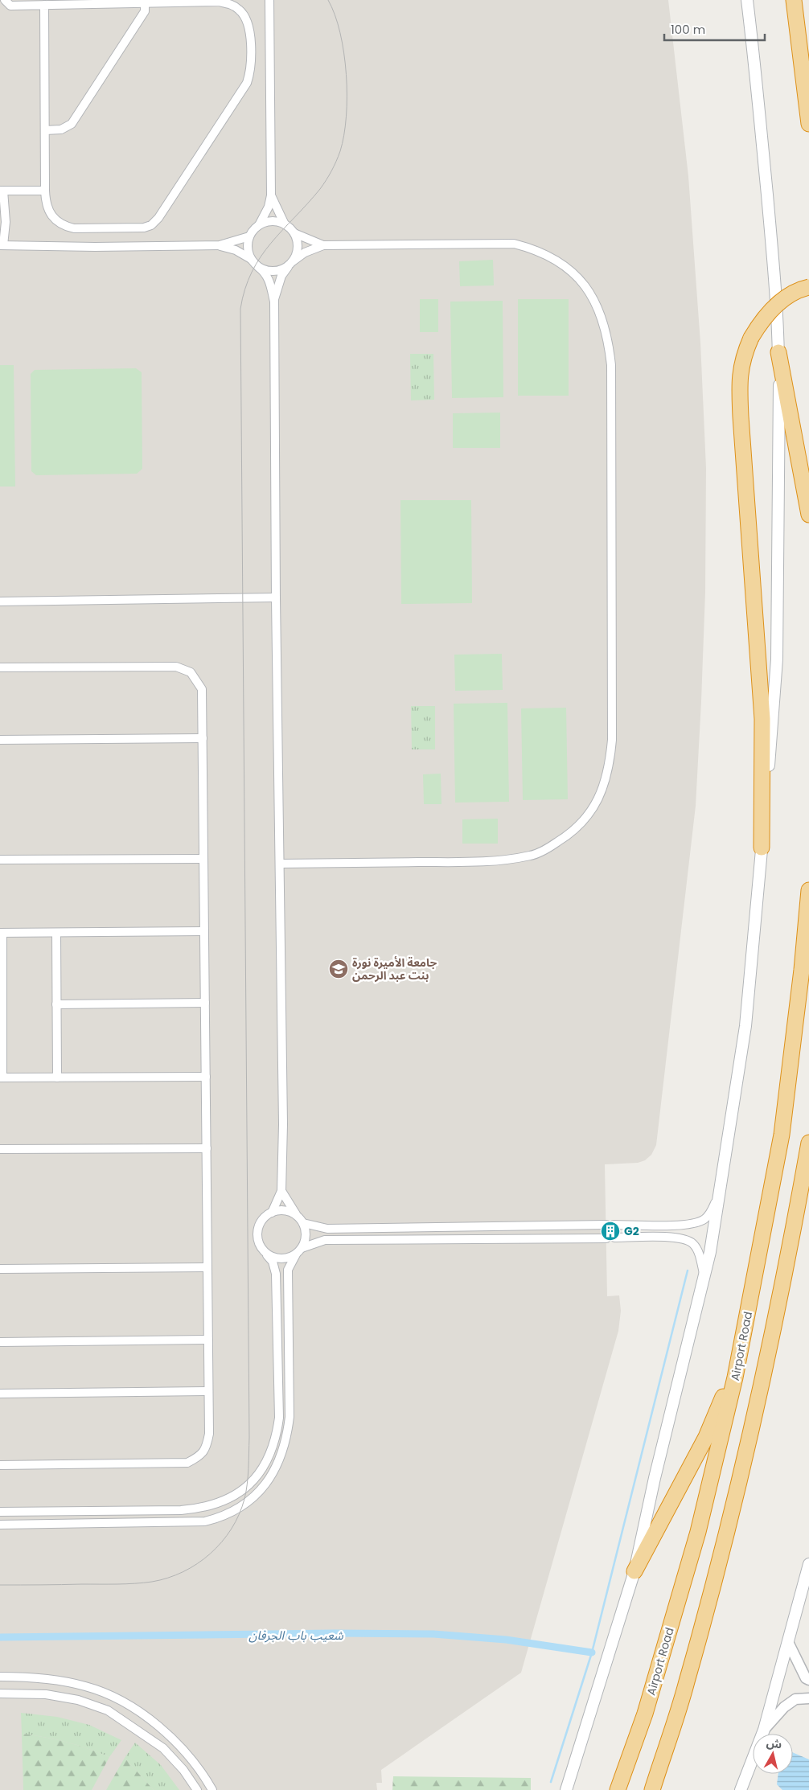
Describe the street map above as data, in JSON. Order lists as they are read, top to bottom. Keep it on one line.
{"streets":{"highway":["Airport Road"]},"water":["شعيب باب الجرفان"],"places":{"school or university":["جامعة الأميرة نورة بنت عبد الرحمن"],"building":["G2"]},"scale_bar":"100 m","north":"top"}
